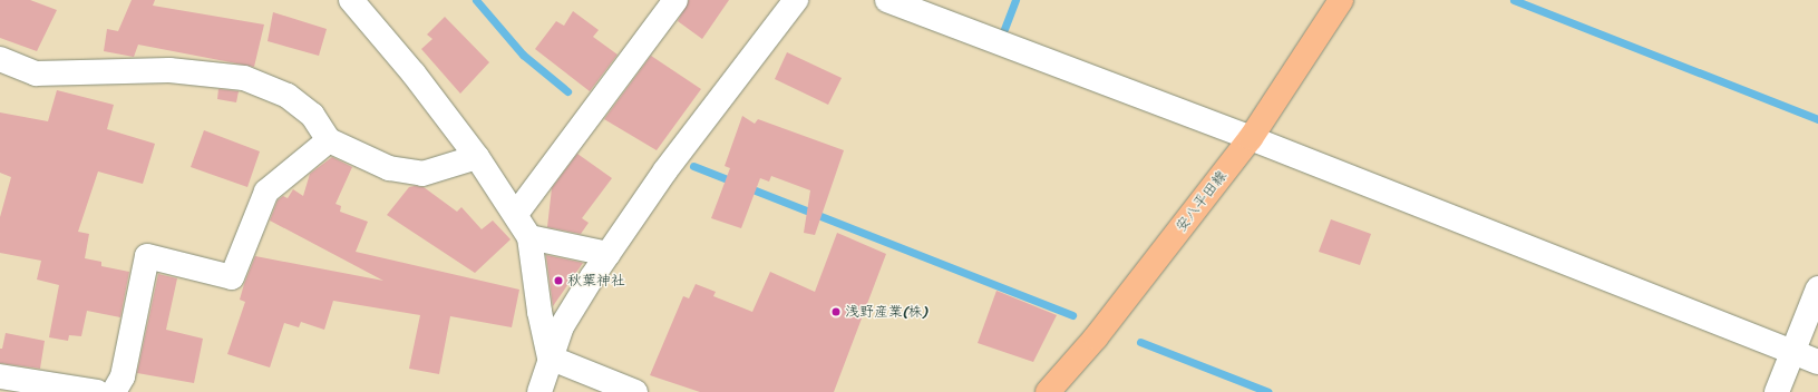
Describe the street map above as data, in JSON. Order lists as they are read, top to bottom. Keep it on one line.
{"streets":{"main road":["安八平田線"]},"places":["秋葉神社","浅野産業(株)"]}
